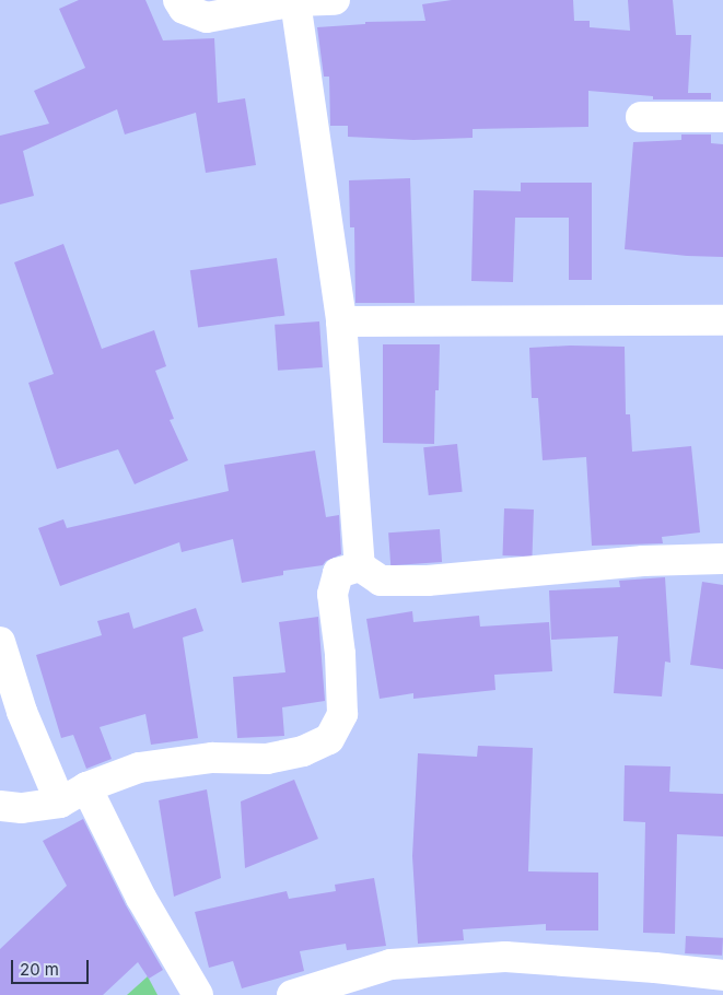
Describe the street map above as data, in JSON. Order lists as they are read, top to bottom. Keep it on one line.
{"scale_bar":"20 m"}
